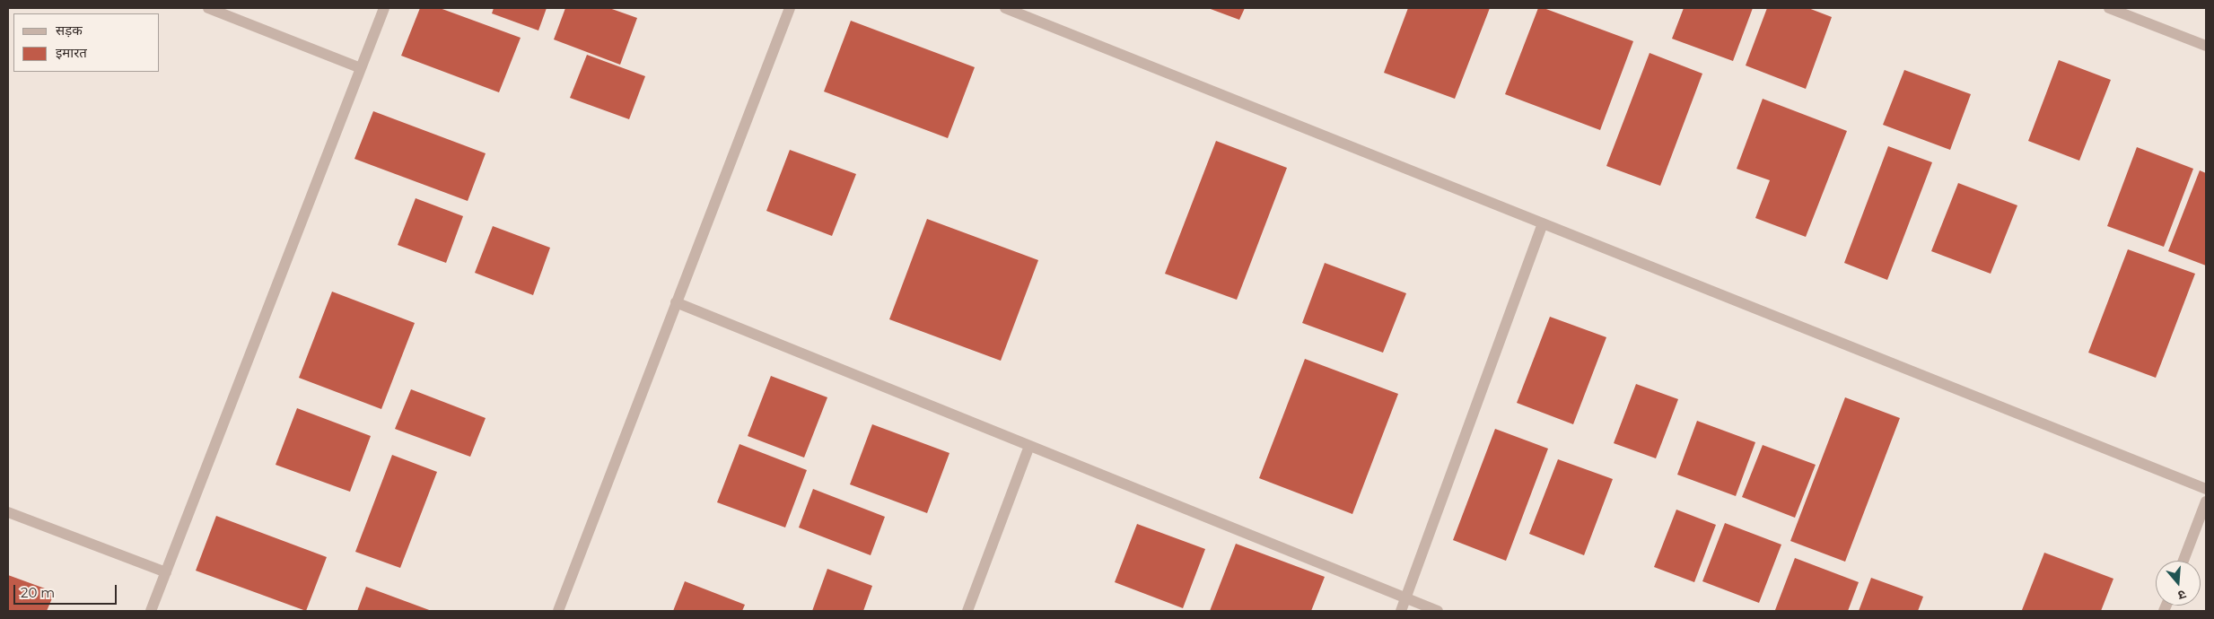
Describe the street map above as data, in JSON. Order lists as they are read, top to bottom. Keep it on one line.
{"legend":["सड़क","इमारत"],"scale_bar":"20 m","north":"bottom"}
